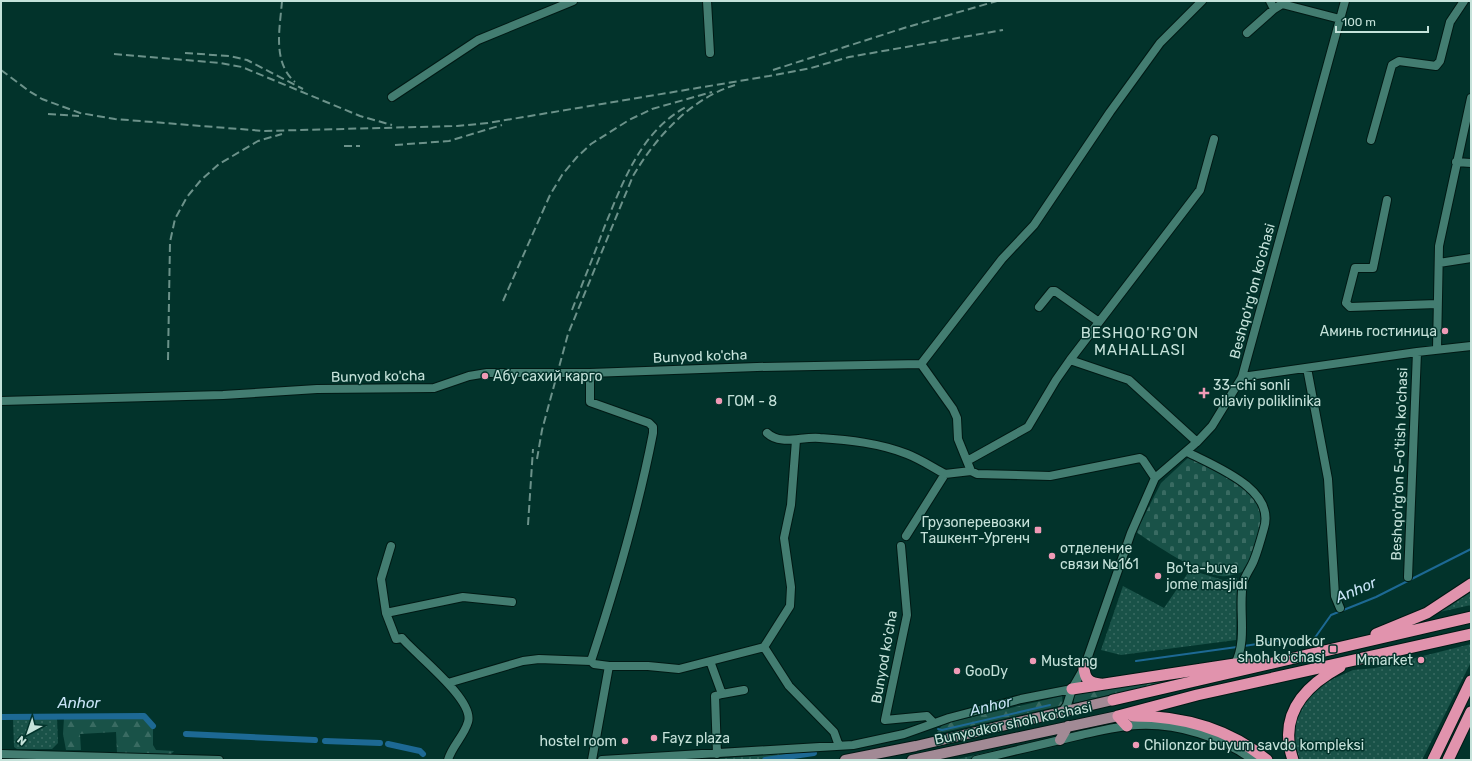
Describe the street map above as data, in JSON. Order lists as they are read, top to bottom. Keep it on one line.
{"streets":{"highway":["Bunyodkor shoh ko'chasi"],"street":["Beshqo'rg'on ko'chasi","Bunyod ko'cha","Beshqo'rg'on 5-o'tish ko'chasi"]},"crossings":[["Beshqo'rg'on ko'chasi","Bunyodkor shoh ko'chasi"]],"districts":["BESHQO'RG'ON MAHALLASI"],"water":["Anhor"],"places":{"other":["Аминь гостиница","Абу сахий карго","ГОМ - 8","отделение связи №161","Bo'ta-buva jome masjidi","Mmarket","Mustang","GooDy","Fayz plaza","hostel room","Chilonzor buyum savdo kompleksi"],"health":["33-chi sonli oilaviy poliklinika"],"transit":["Грузоперевозки Ташкент-Ургенч","Bunyodkor shoh ko'chasi"]},"scale_bar":"100 m","north":"bottom left"}
